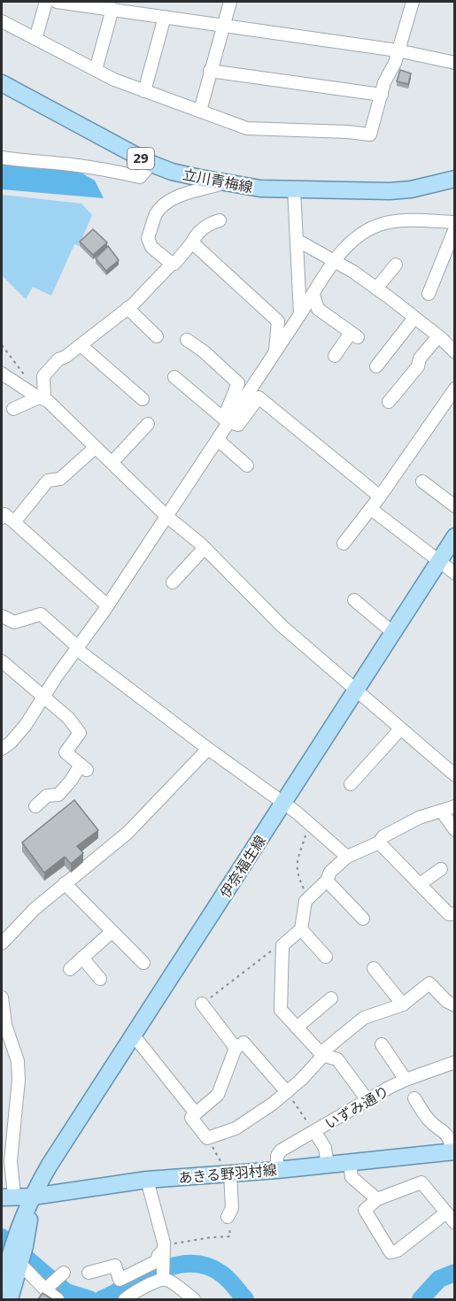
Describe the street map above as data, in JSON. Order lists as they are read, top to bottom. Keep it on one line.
{"streets":{"main road":["29","立川青梅線","伊奈福生線","あきる野羽村線"],"street":["いずみ通り"]},"crossings":[["伊奈福生線","あきる野羽村線"],["いずみ通り","あきる野羽村線"]]}
